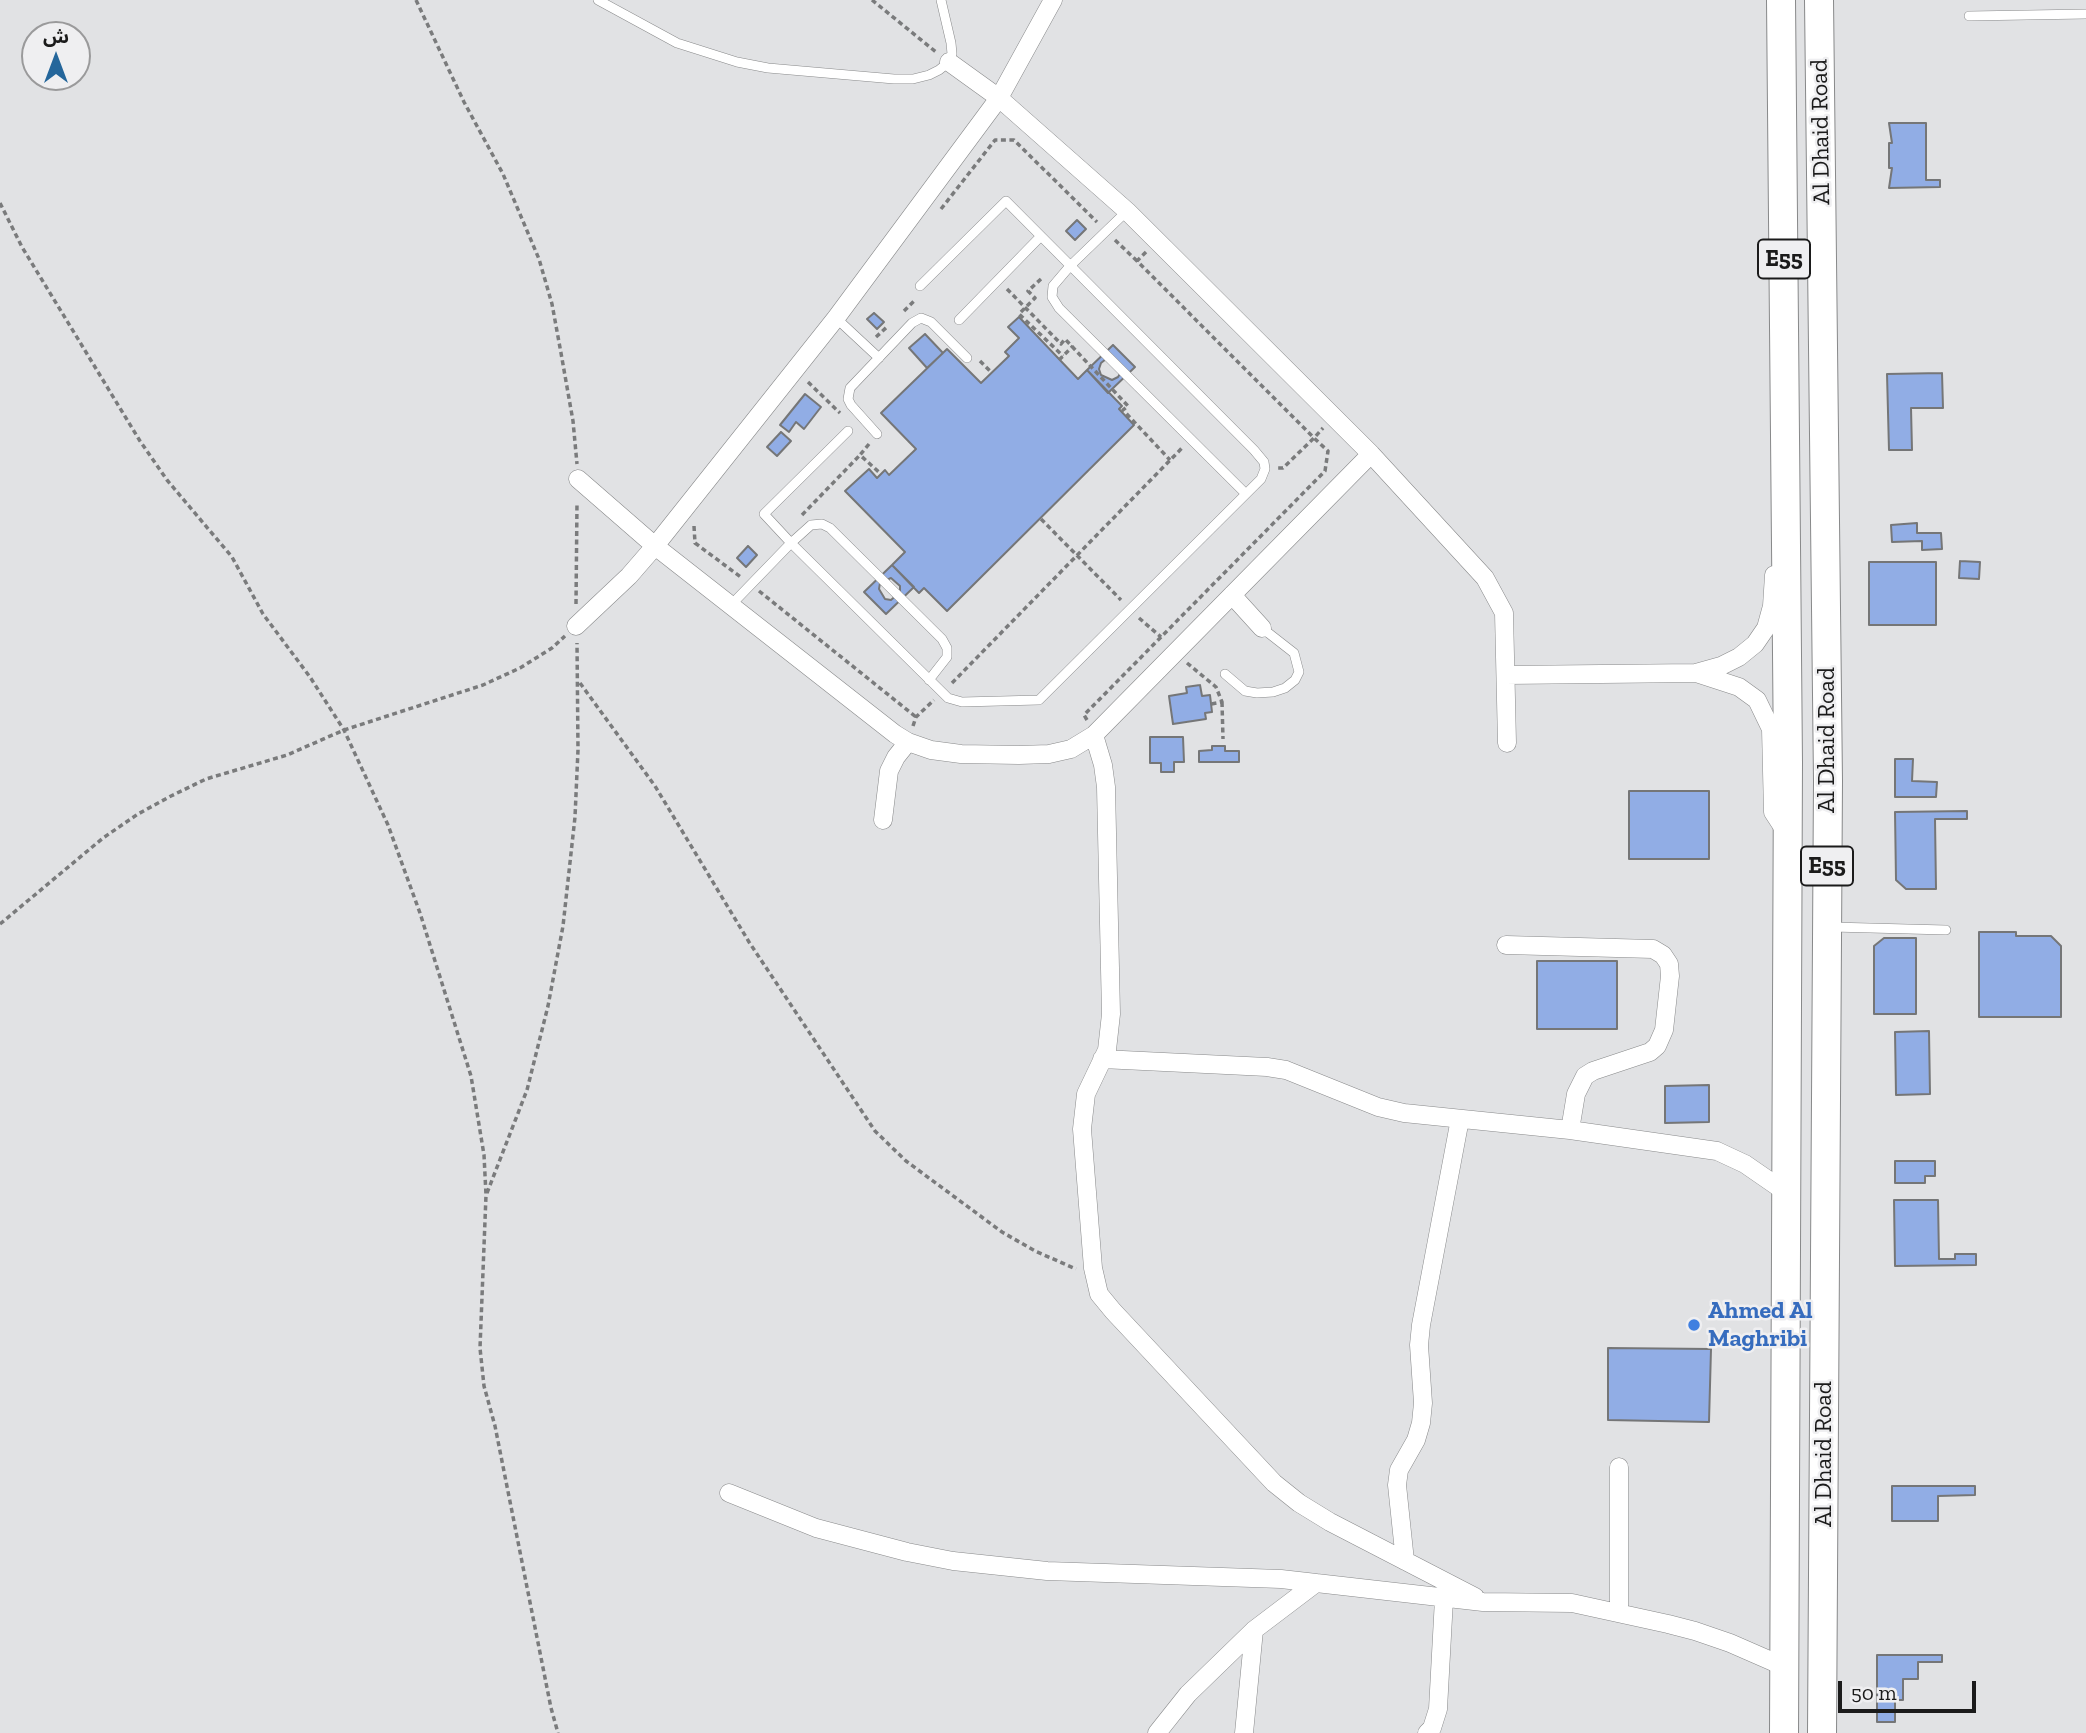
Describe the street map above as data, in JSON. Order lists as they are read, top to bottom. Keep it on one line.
{"streets":{"highway":["Al Dhaid Road","E55"]},"crossings":[["Al Dhaid Road","E55"]],"places":["Ahmed Al Maghribi"],"scale_bar":"50 m","north":"top"}
